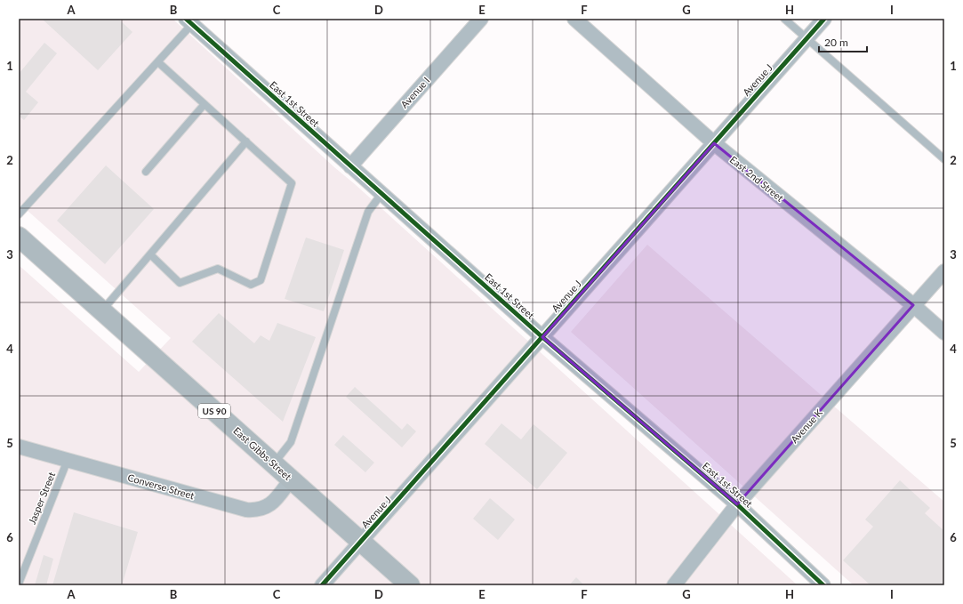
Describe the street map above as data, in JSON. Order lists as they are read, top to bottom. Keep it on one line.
{"streets":{"highway":["US 90","East Gibbs Street"],"street":["Avenue J","Avenue I","East 1st Street","East 2nd Street","Avenue K","Converse Street"],"lane":["Jasper Street"]},"crossings":[["Avenue J","East 1st Street"],["Avenue J","East 2nd Street"],["Avenue J","East Gibbs Street"],["Avenue I","East 1st Street"],["East 1st Street","Avenue K"],["East 2nd Street","Avenue K"],["East Gibbs Street","Converse Street"],["Converse Street","Jasper Street"]],"scale_bar":"20 m","grid":{"columns":["A","B","C","D","E","F","G","H","I"],"rows":["1","2","3","4","5","6"]}}
